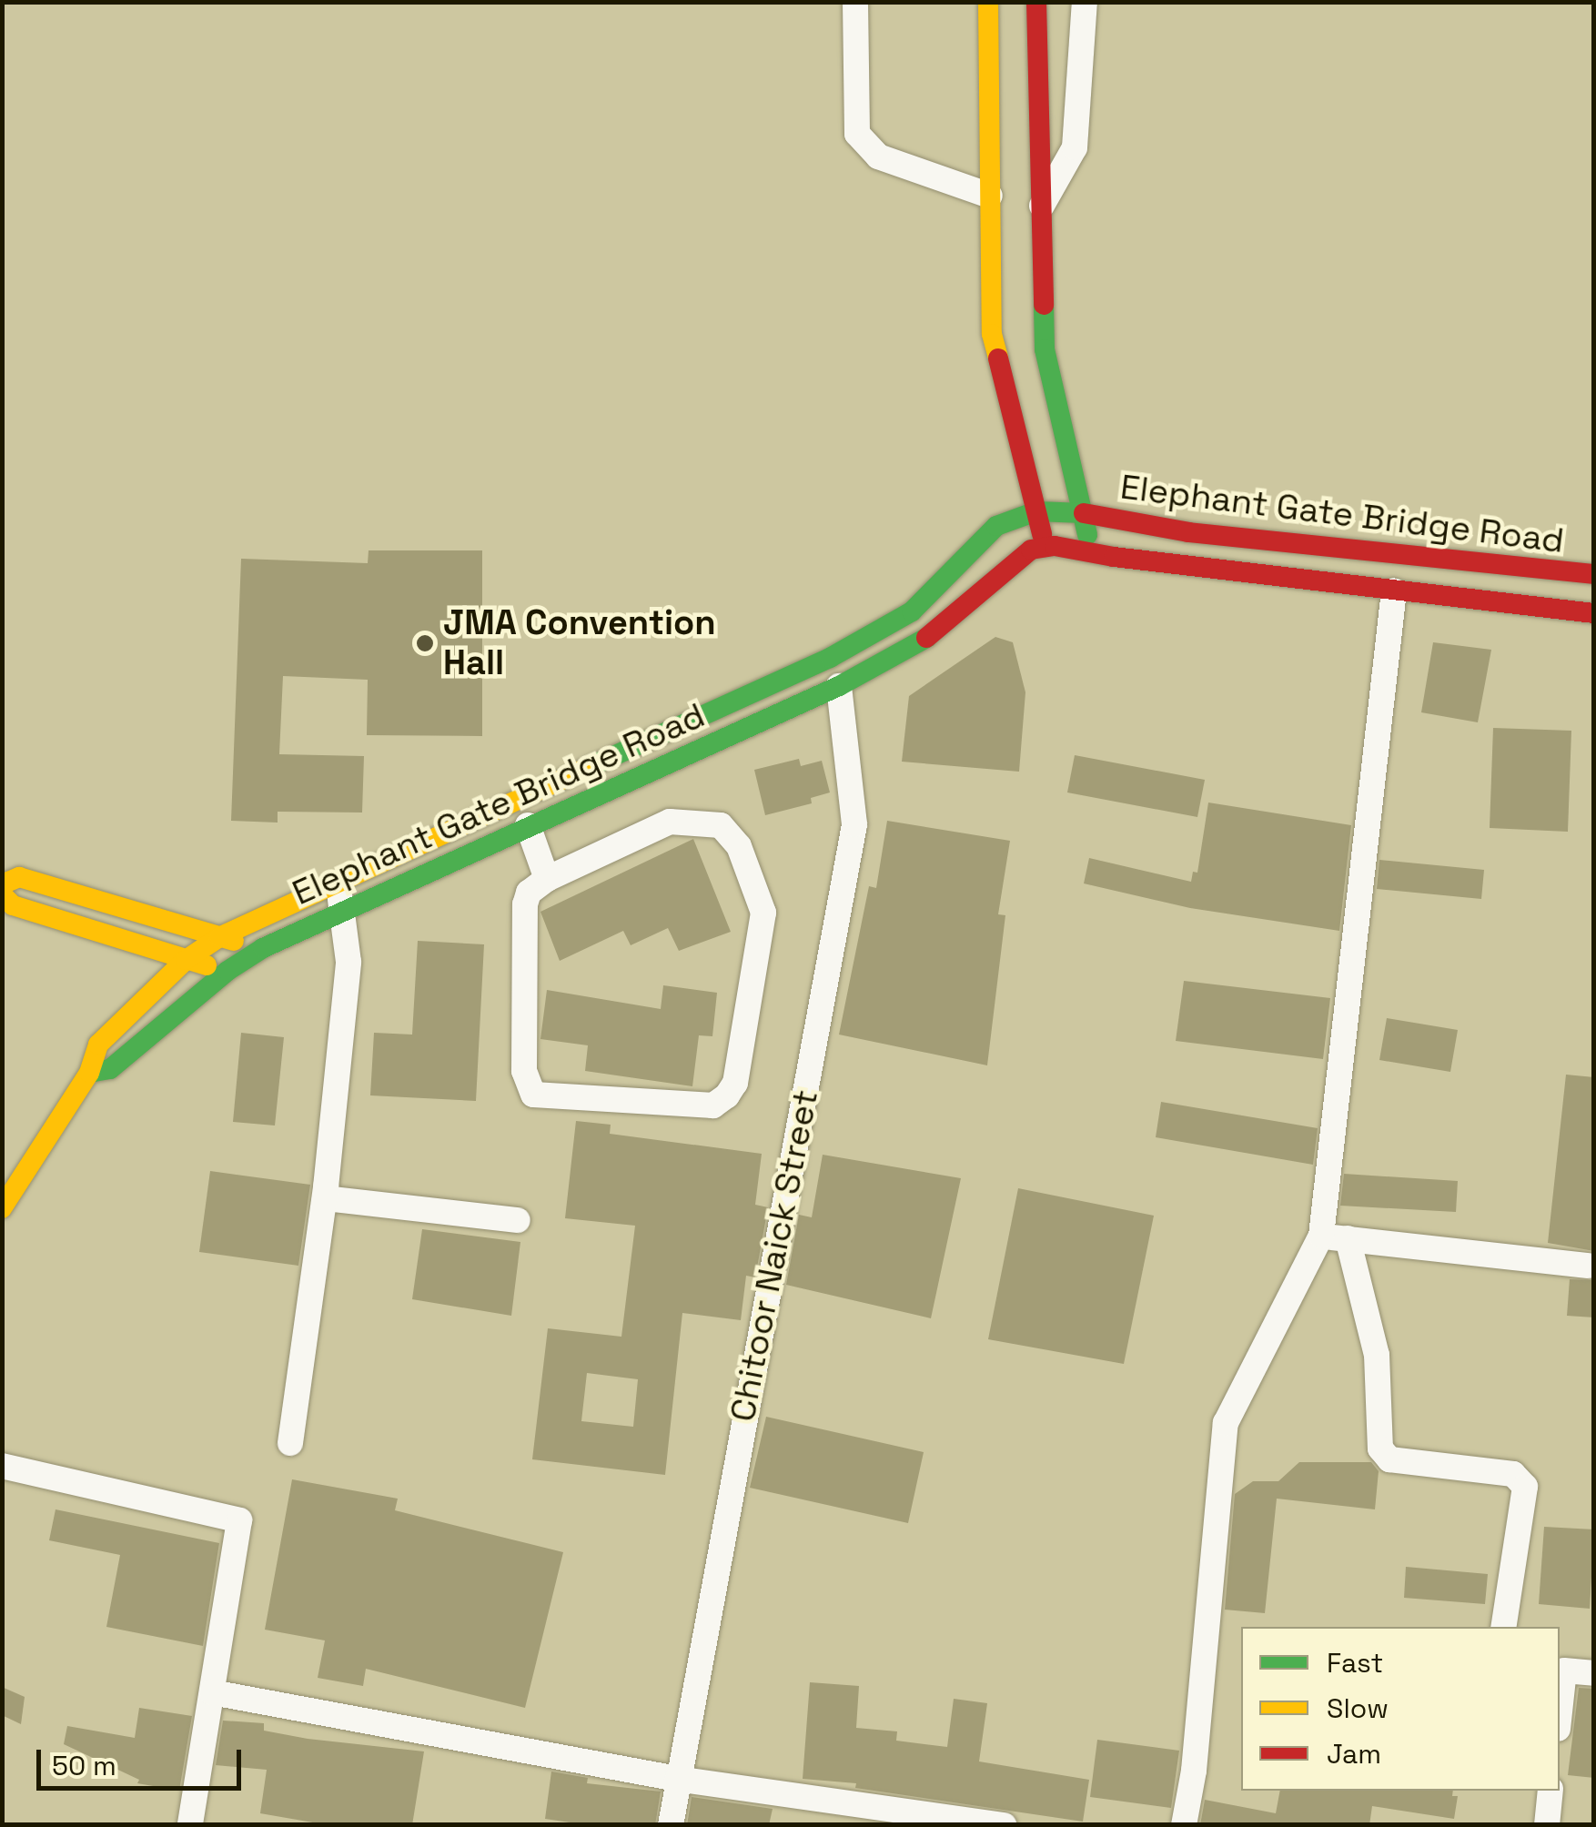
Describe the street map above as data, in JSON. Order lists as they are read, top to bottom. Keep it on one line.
{"streets":{"main road":["Elephant Gate Bridge Road"],"street":["Chitoor Naick Street"]},"crossings":[["Elephant Gate Bridge Road","Chitoor Naick Street"]],"places":["JMA Convention Hall"],"legend":["Fast","Slow","Jam"],"scale_bar":"50 m"}
